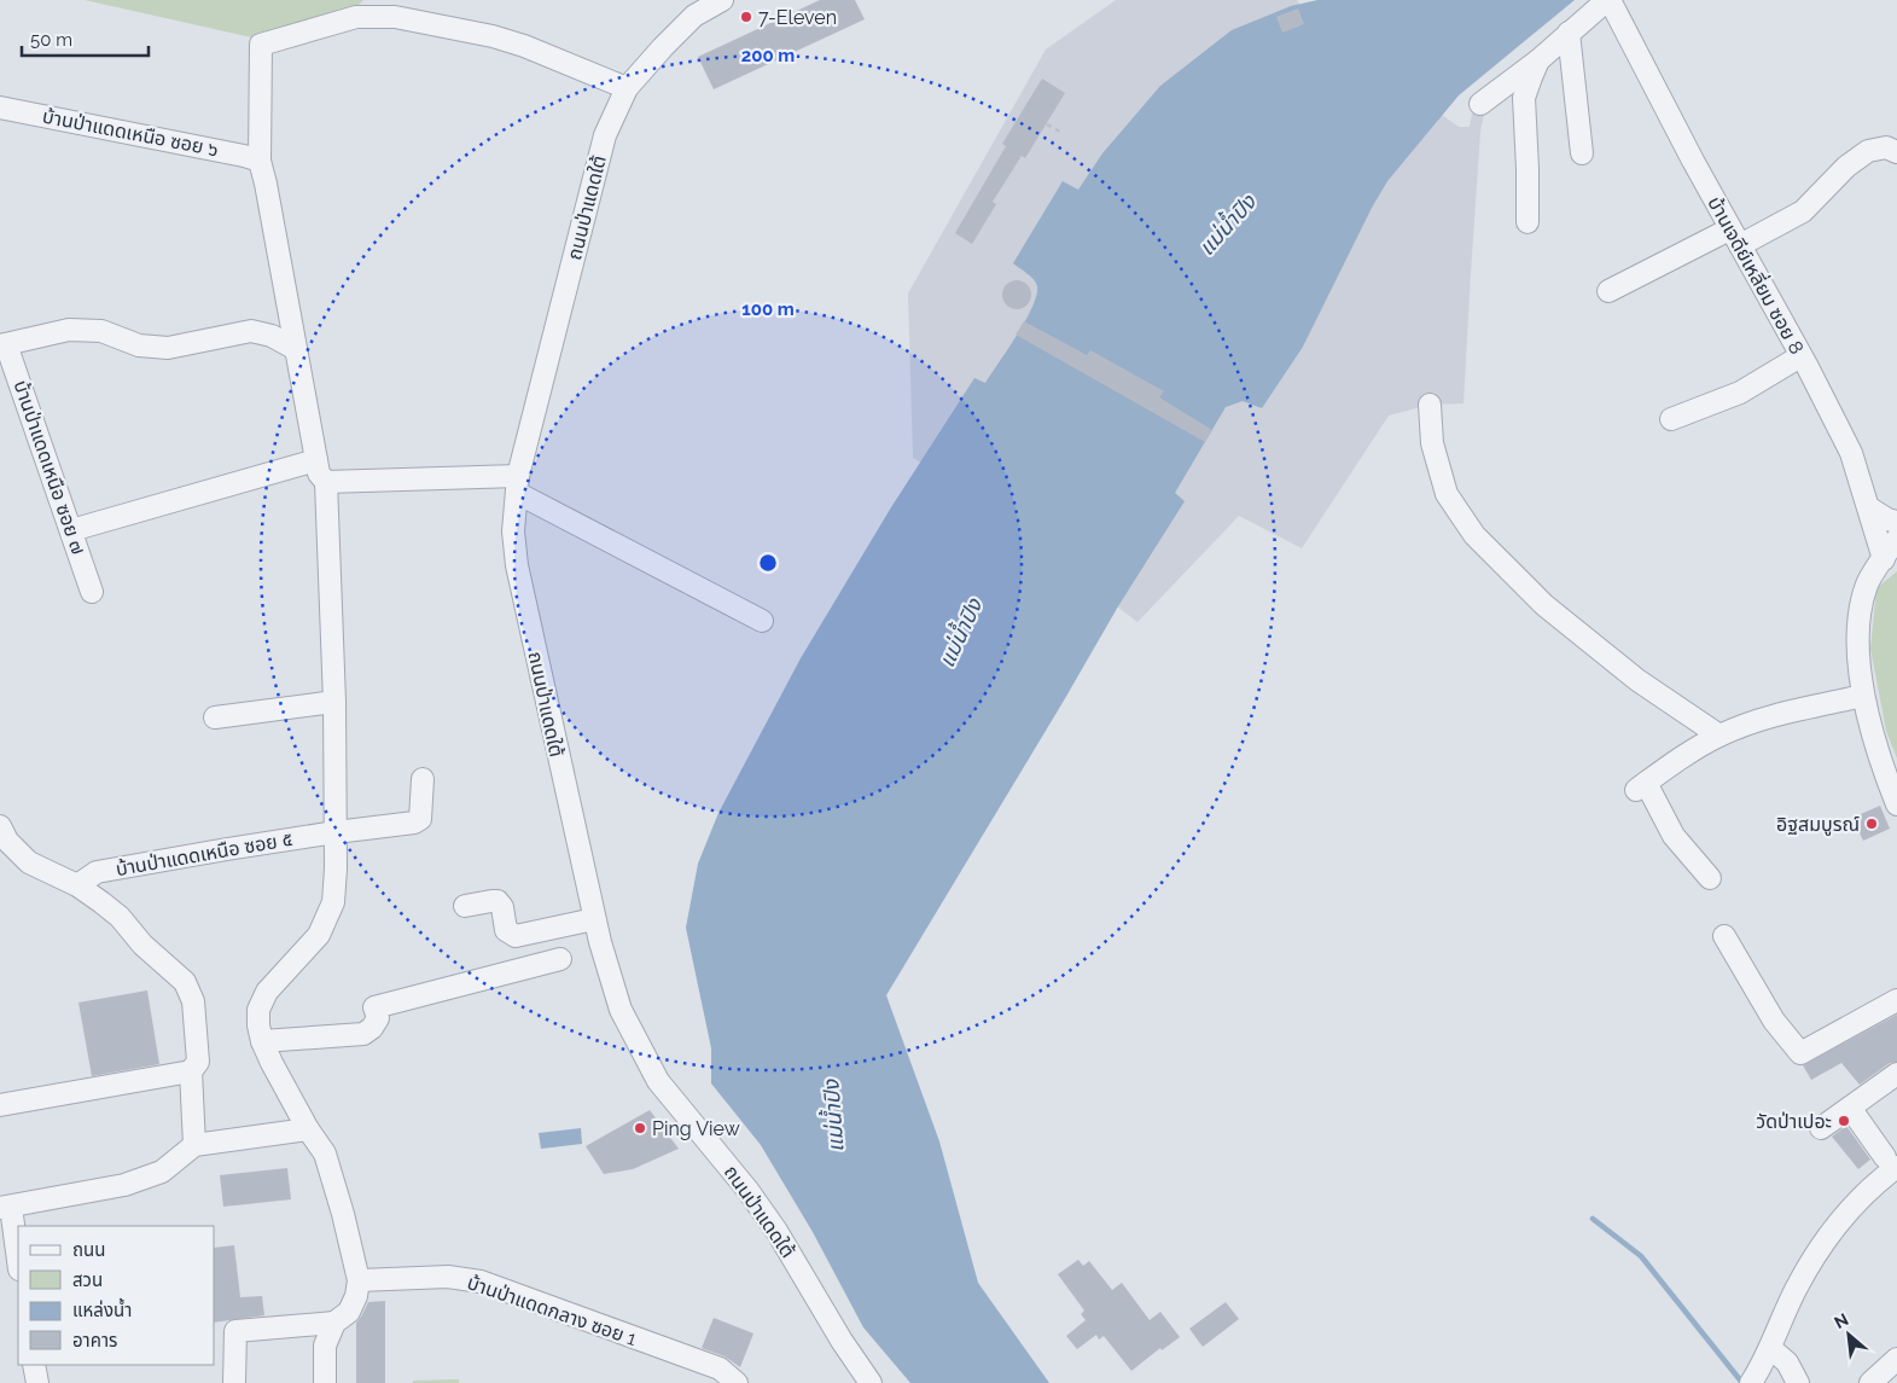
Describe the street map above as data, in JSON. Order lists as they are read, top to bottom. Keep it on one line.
{"streets":{"street":["บ้านป่าแดดเหนือ ซอย ๖","ถนนป่าแดดใต้","บ้านเจดีย์เหลี่ยม ซอย 8","บ้านป่าแดดเหนือ ซอย ๗","บ้านป่าแดดเหนือ ซอย ๕","บ้านป่าแดดกลาง ซอย 1"]},"water":["แม่น้ำปิง"],"places":["7-Eleven","อิฐสมบูรณ์","วัดป่าเปอะ","Ping View"],"legend":["ถนน","สวน","แหล่งน้ำ","อาคาร"],"scale_bar":"50 m","north":"top left","rings":["200 m","100 m"]}
